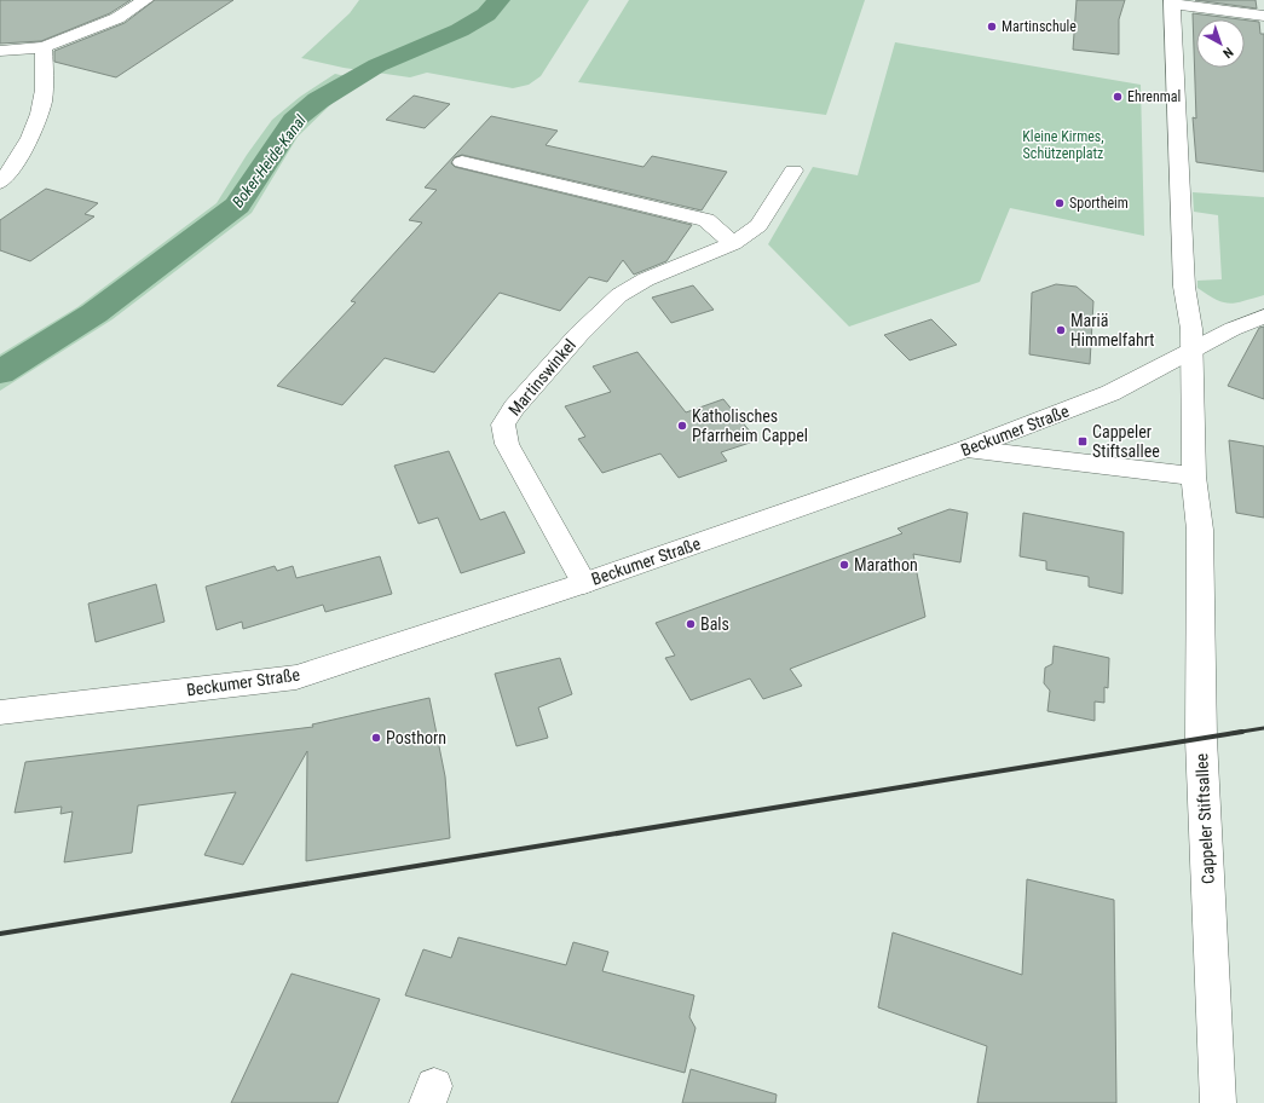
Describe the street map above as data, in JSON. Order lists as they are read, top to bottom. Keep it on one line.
{"streets":{"street":["Martinswinkel","Beckumer Straße","Cappeler Stiftsallee"]},"crossings":[["Martinswinkel","Beckumer Straße"],["Beckumer Straße","Cappeler Stiftsallee"]],"water":["Boker-Heide-Kanal"],"parks":["Kleine Kirmes, Schützenplatz"],"places":{"other":["Martinschule","Ehrenmal","Sportheim","Mariä Himmelfahrt","Katholisches Pfarrheim Cappel","Marathon","Bals","Posthorn"],"transit":["Cappeler Stiftsallee"]},"north":"bottom right"}
